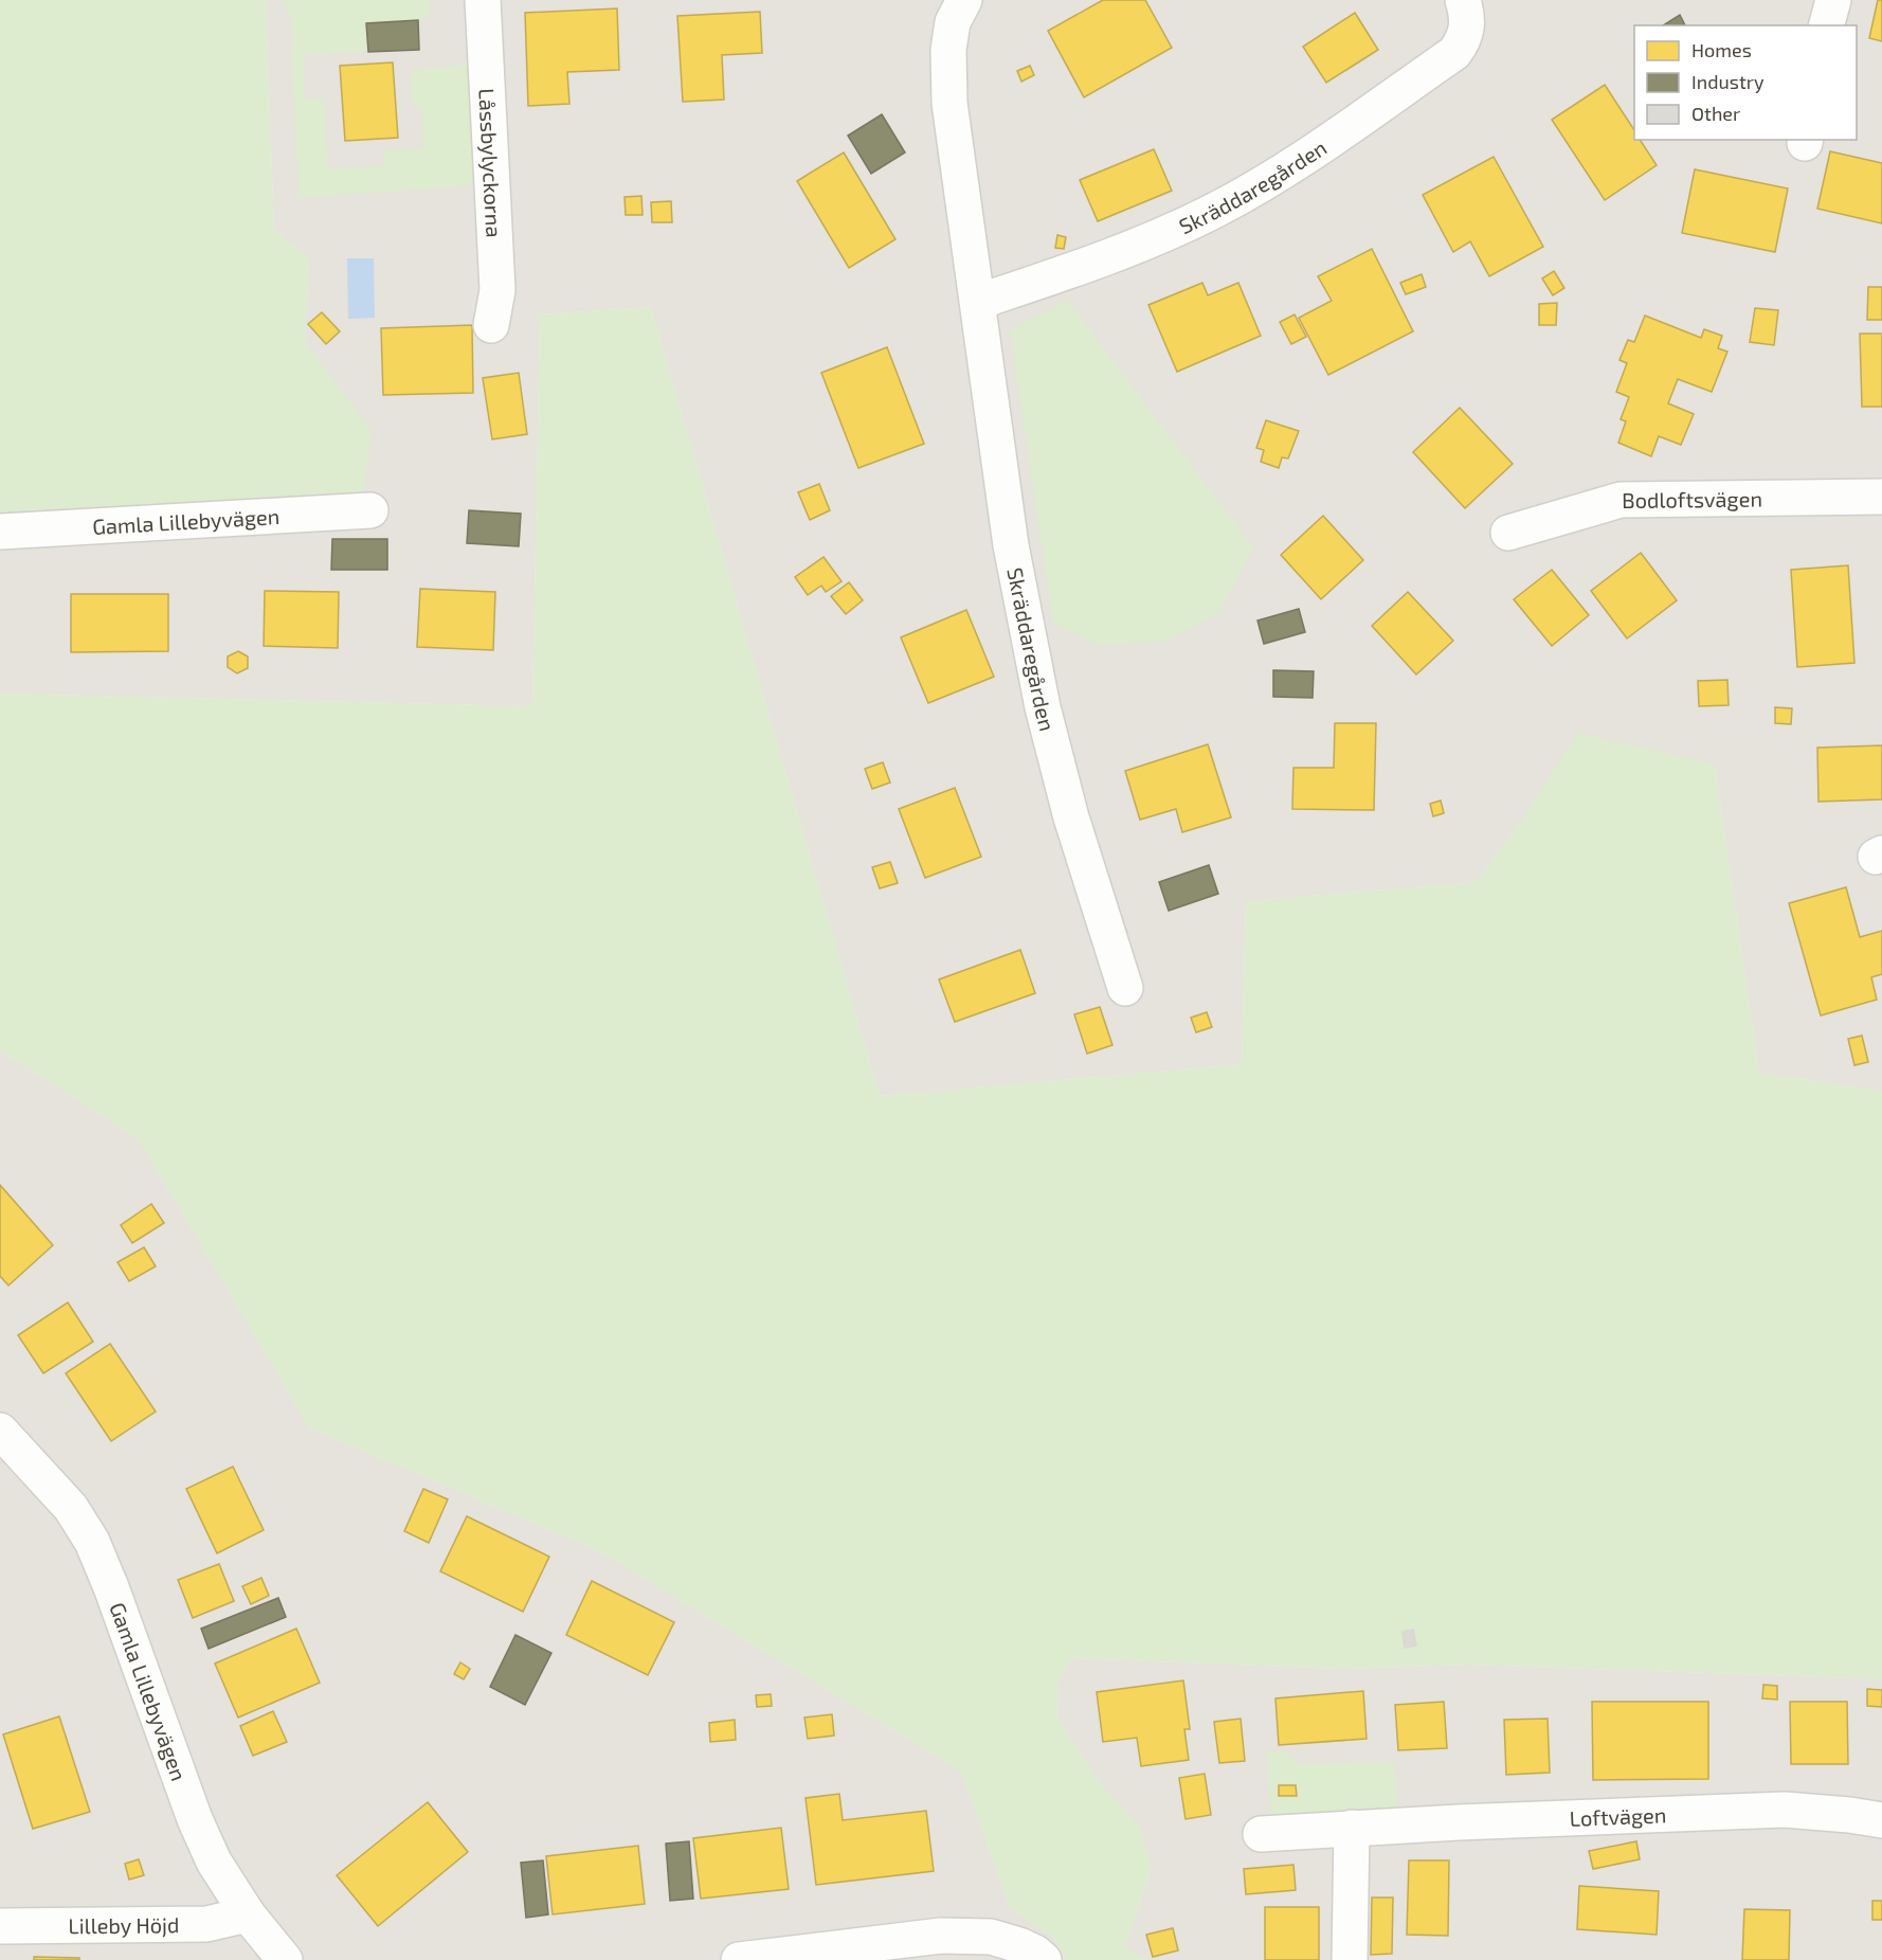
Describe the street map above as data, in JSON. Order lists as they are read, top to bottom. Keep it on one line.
{"streets":{"street":["Låssbylyckorna","Skräddaregården","Bodloftsvägen","Gamla Lillebyvägen","Loftvägen","Lilleby Höjd"]},"crossings":[["Gamla Lillebyvägen","Lilleby Höjd"]],"legend":["Homes","Industry","Other"]}
